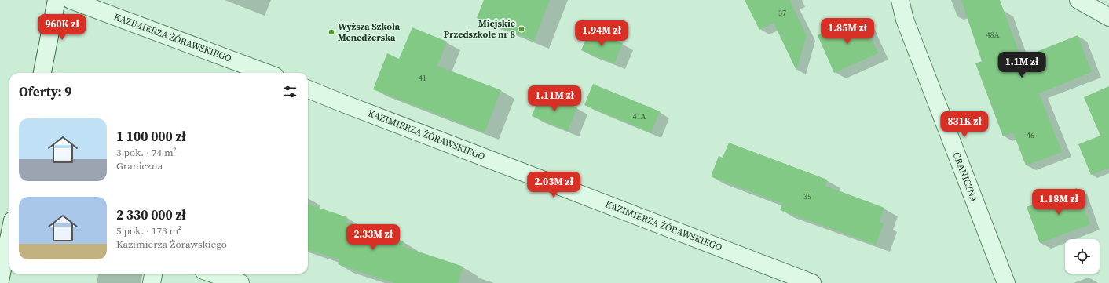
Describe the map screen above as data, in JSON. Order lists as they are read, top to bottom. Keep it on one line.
{"streets":{"street":["KAZIMIERZA ŻÓRAWSKIEGO","GRANICZNA"]},"places":["Miejskie Przedszkole nr 8","Wyższa Szkoła Menedżerska"],"house_numbers":["37","48A","41","41A","46","35"],"page":{"price":["960K zł","1.85M zł","1.94M zł","1.1M zł","1.11M zł","831K zł","2.03M zł","1.18M zł","2.33M zł"],"heading":"Oferty: 9","list":[{"name":"1 100 000 zł","note":"3 pok. · 74 m² · Graniczna"},{"name":"2 330 000 zł","note":"5 pok. · 173 m² · Kazimierza Żórawskiego"}]}}
